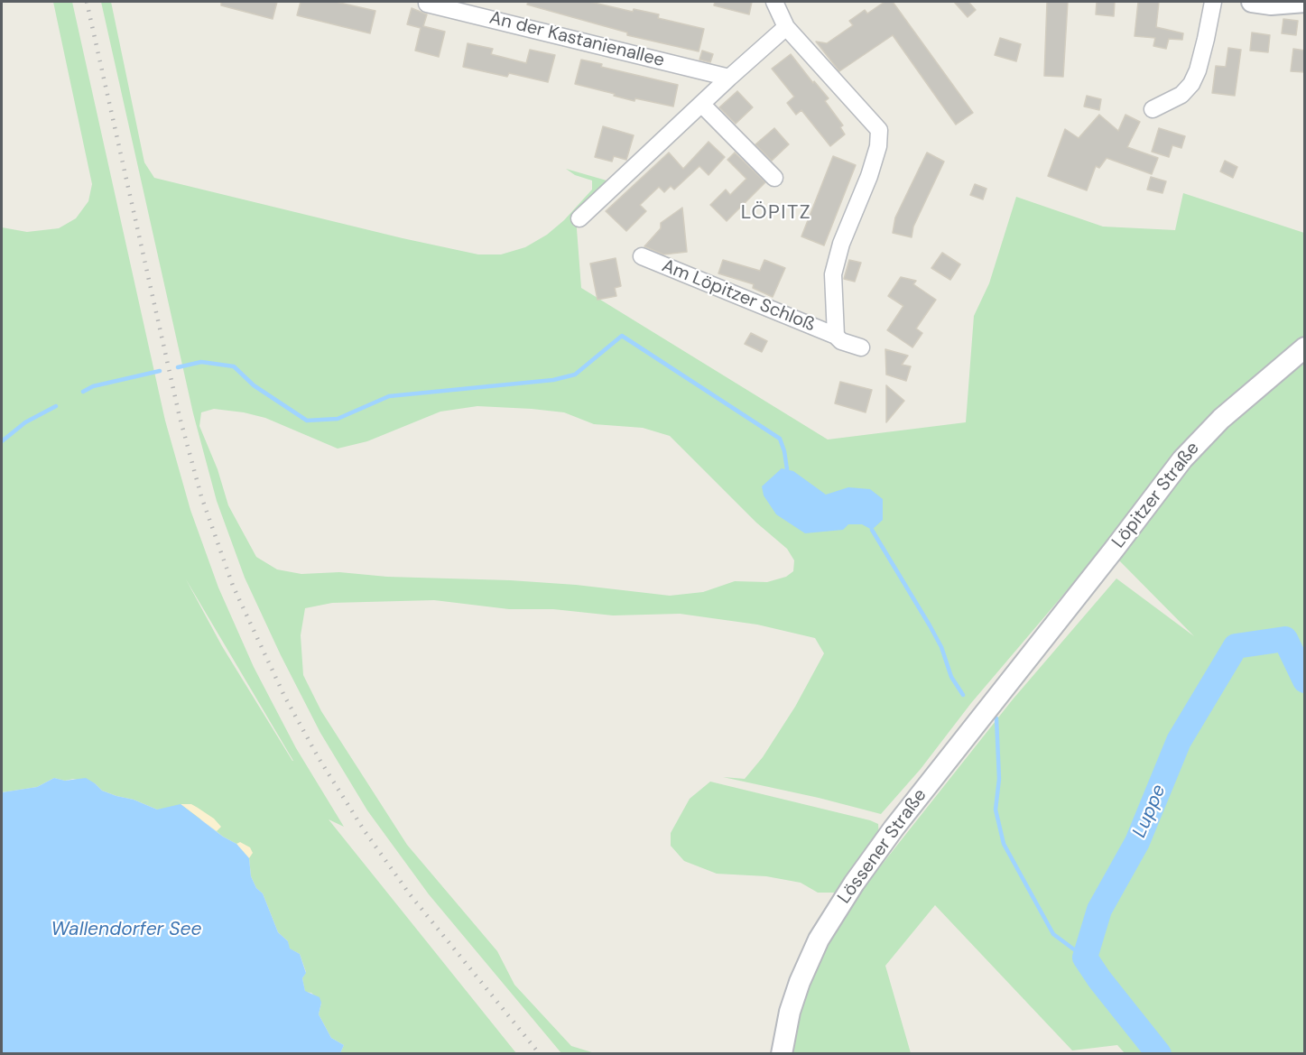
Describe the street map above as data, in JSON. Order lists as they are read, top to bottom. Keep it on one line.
{"streets":{"street":["An der Kastanienallee","Am Löpitzer Schloß","Löpitzer Straße","Lössener Straße"]},"crossings":[["Löpitzer Straße","Lössener Straße"]],"districts":["LÖPITZ"],"water":["Luppe","Wallendorfer See"]}
